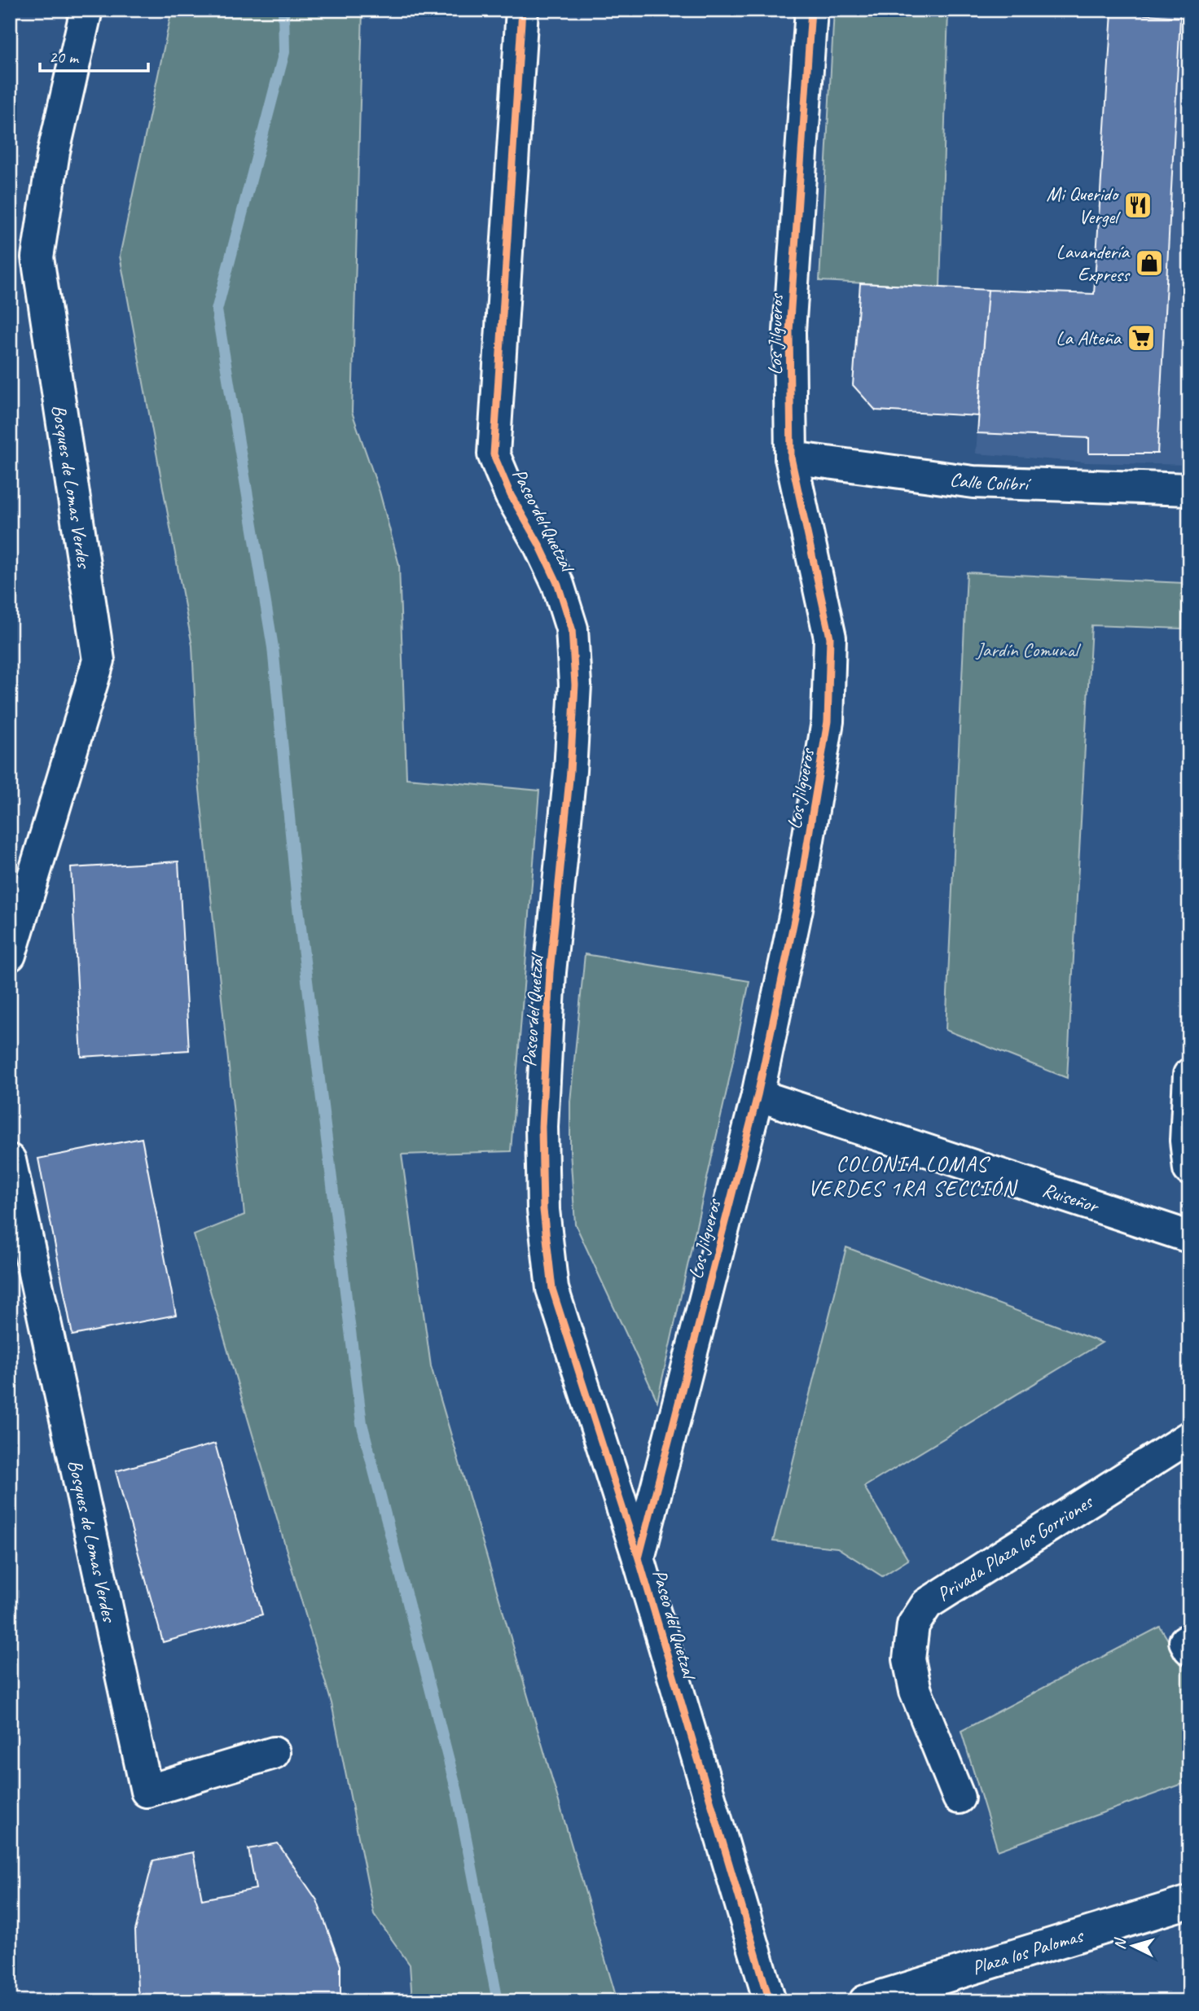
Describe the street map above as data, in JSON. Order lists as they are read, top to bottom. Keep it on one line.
{"streets":{"street":["Los Jilgueros","Calle Colibrí","Bosques de Lomas Verdes","Paseo del Quetzal","Ruiseñor","Privada Plaza los Gorriones","Plaza los Palomas"]},"crossings":[["Los Jilgueros","Calle Colibrí"],["Los Jilgueros","Paseo del Quetzal"],["Los Jilgueros","Ruiseñor"]],"districts":["COLONIA LOMAS VERDES 1RA SECCIÓN"],"parks":["Jardín Comunal"],"places":{"restaurant":["Mi Querido Vergel"],"shop":["Lavandería Express"],"supermarket":["La Alteña"]},"scale_bar":"20 m","north":"left"}
